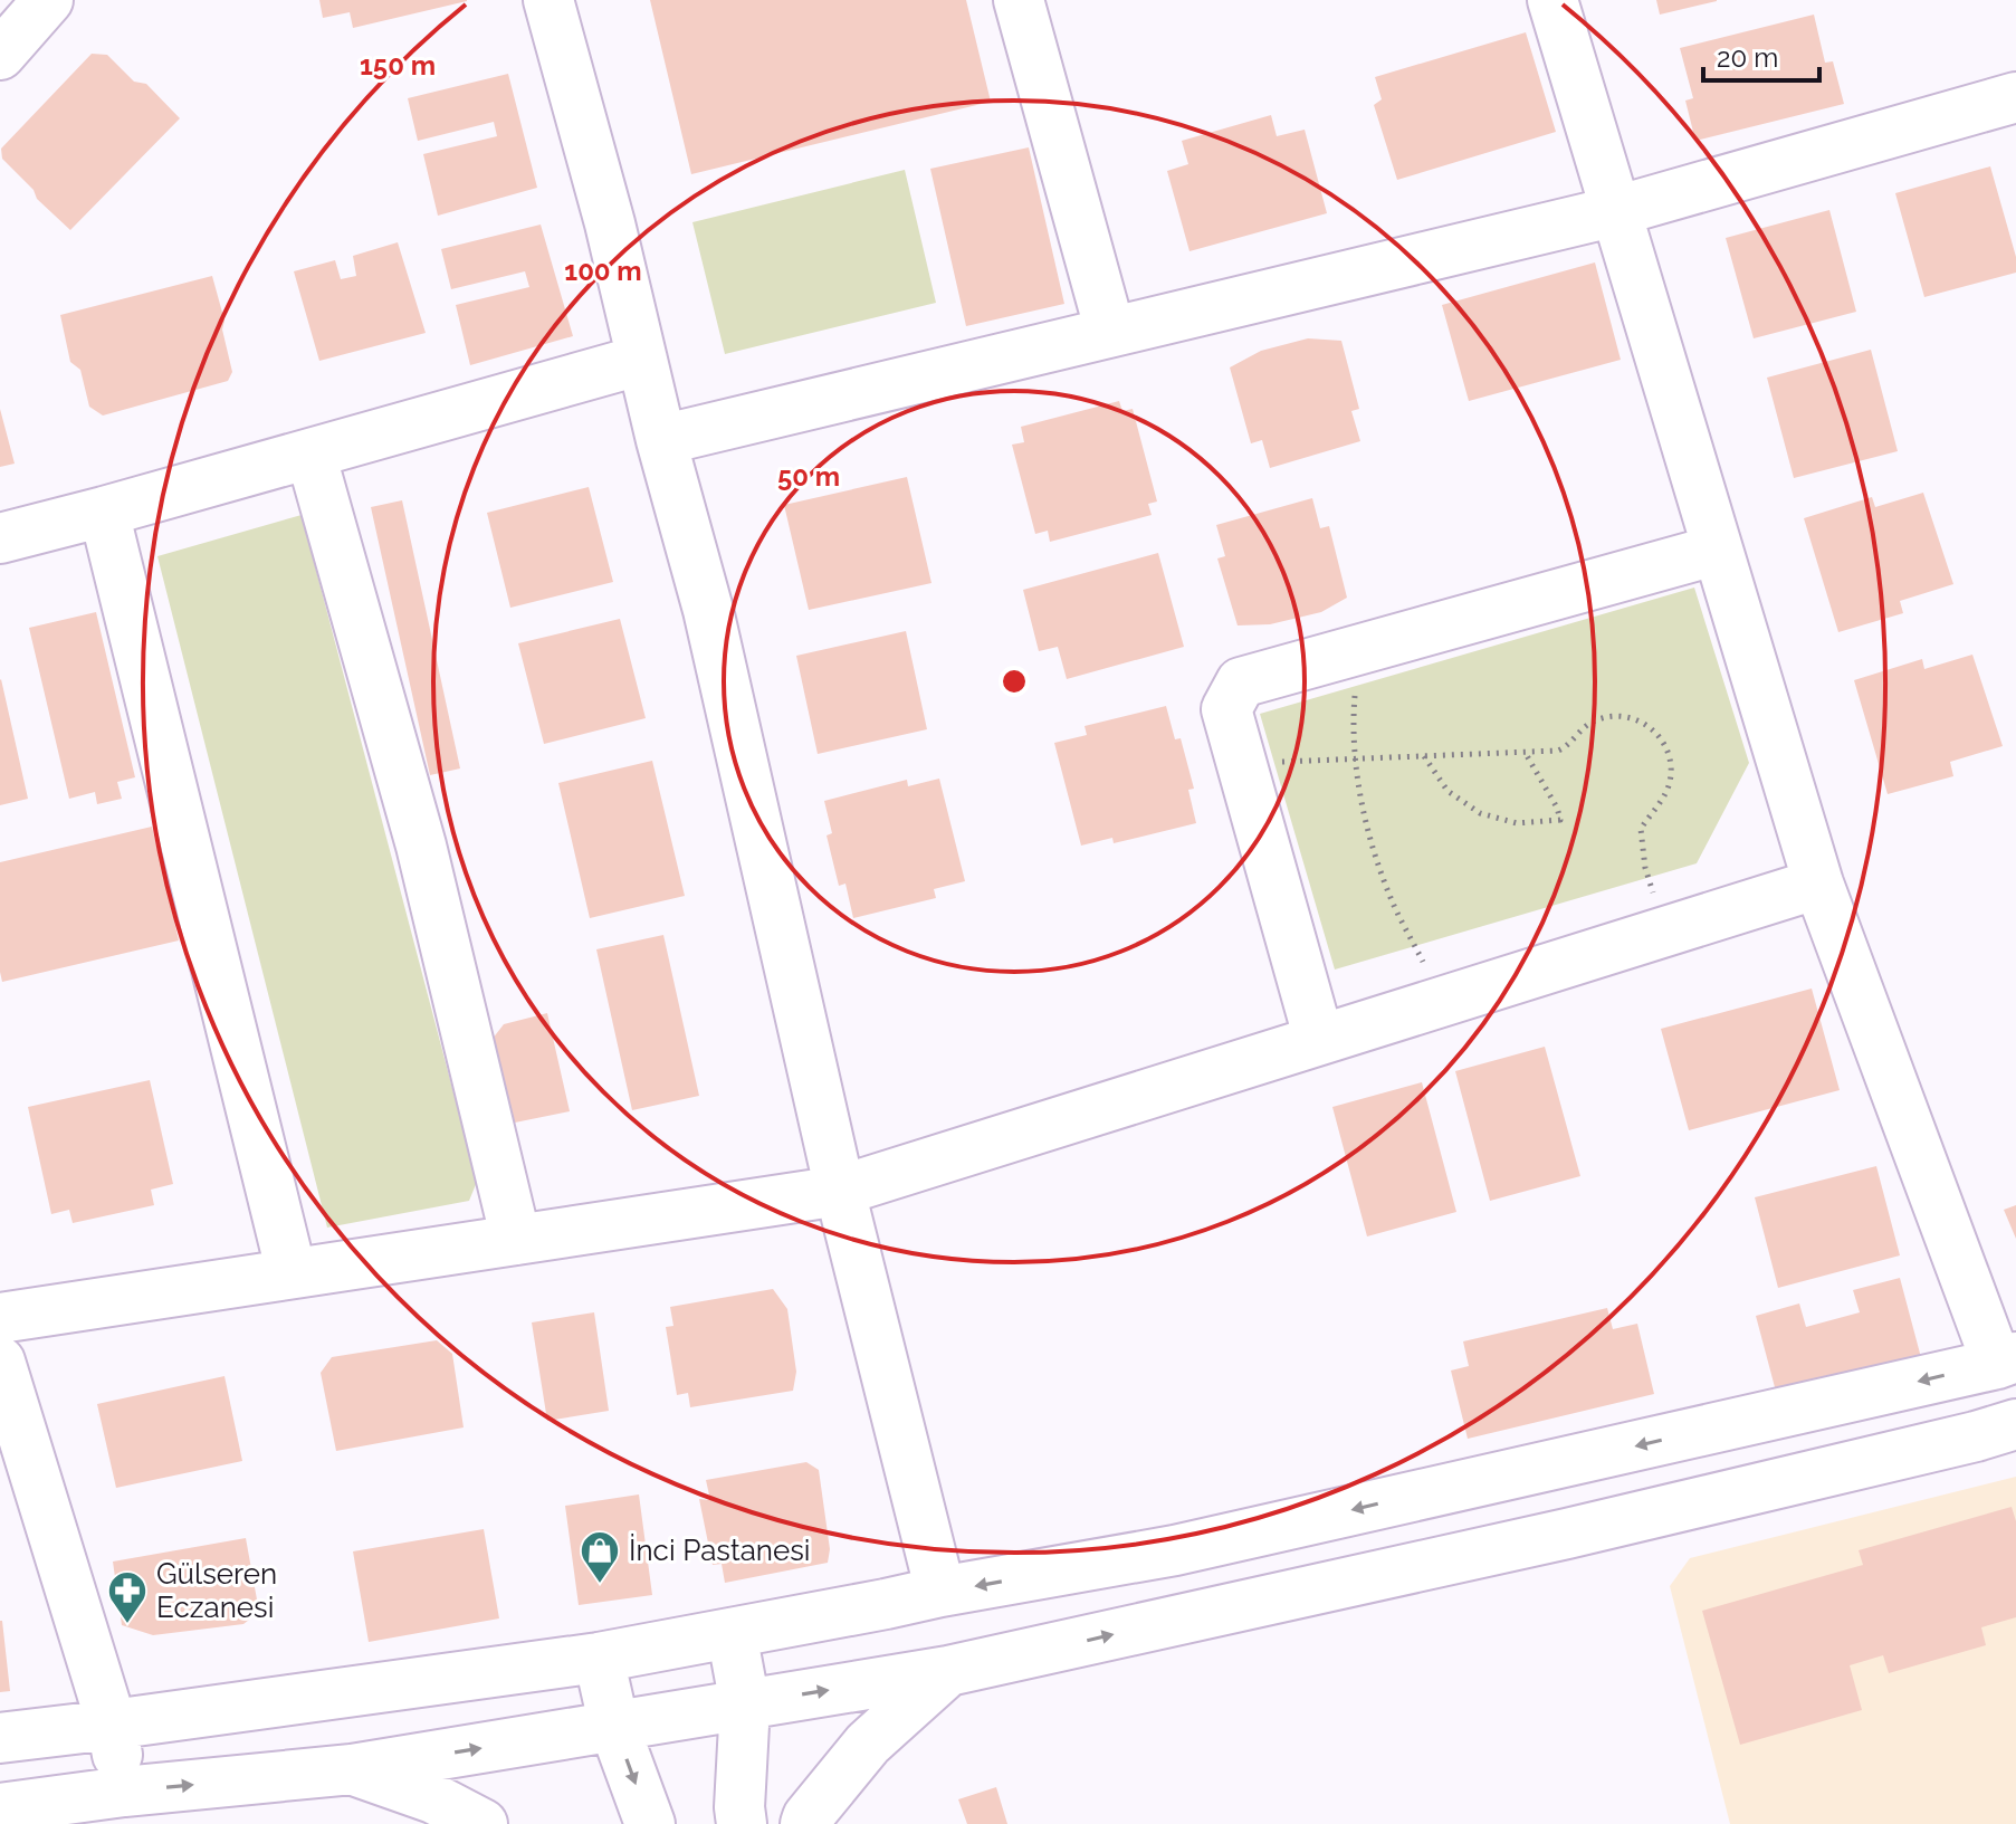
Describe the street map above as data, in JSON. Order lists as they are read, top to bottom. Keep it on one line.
{"places":{"shop":["İnci Pastanesi"],"pharmacy":["Gülseren Eczanesi"]},"scale_bar":"20 m","rings":["150 m","100 m","50 m"]}
